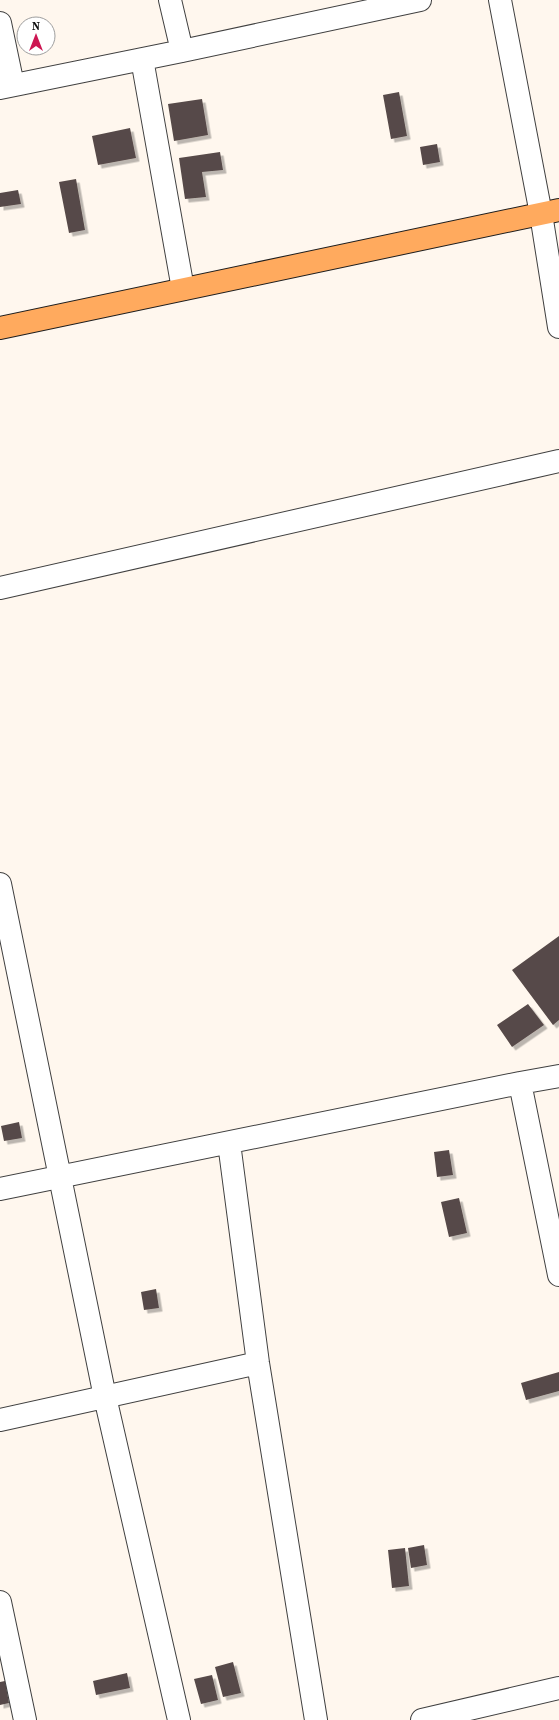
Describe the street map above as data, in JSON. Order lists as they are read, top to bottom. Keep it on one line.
{"north":"top"}
